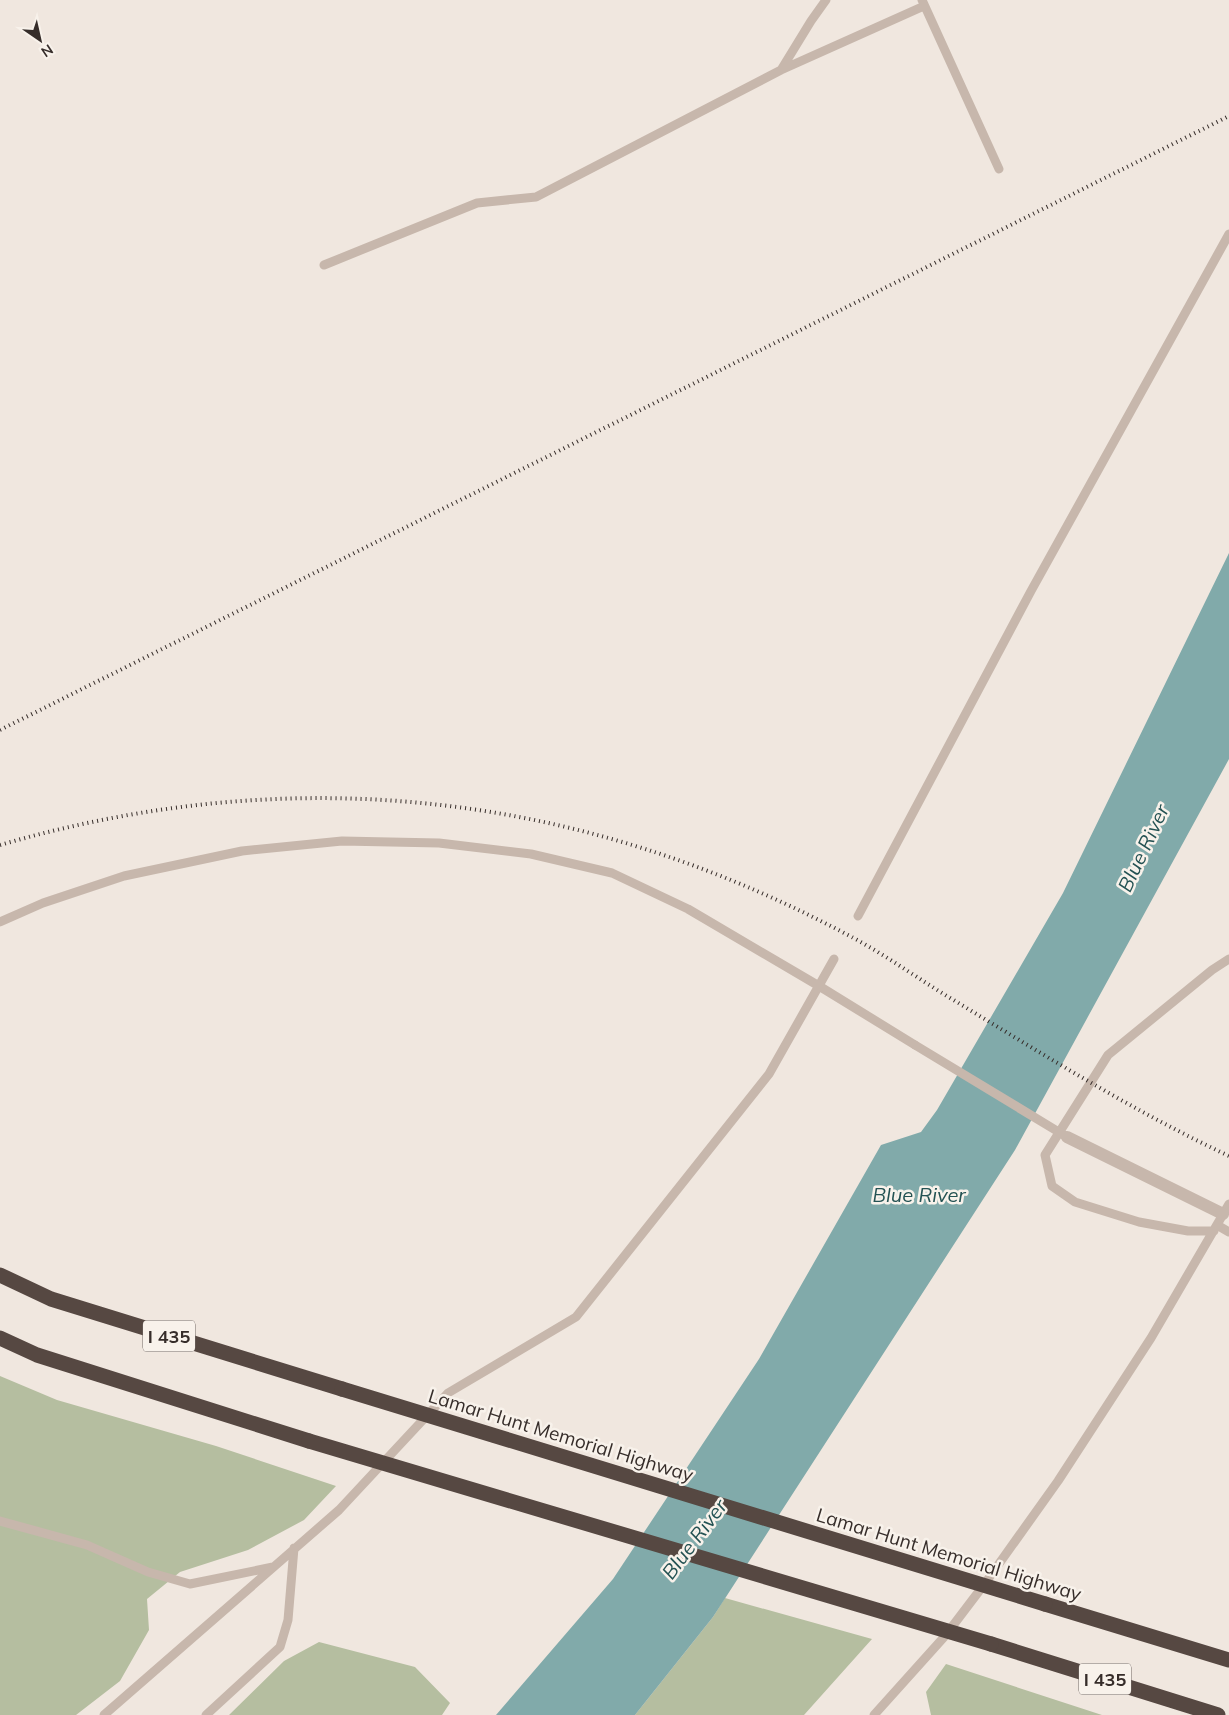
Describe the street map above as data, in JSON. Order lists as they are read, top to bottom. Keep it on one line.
{"streets":{"highway":["I 435","Lamar Hunt Memorial Highway"]},"water":["Blue River"],"north":"bottom right"}
